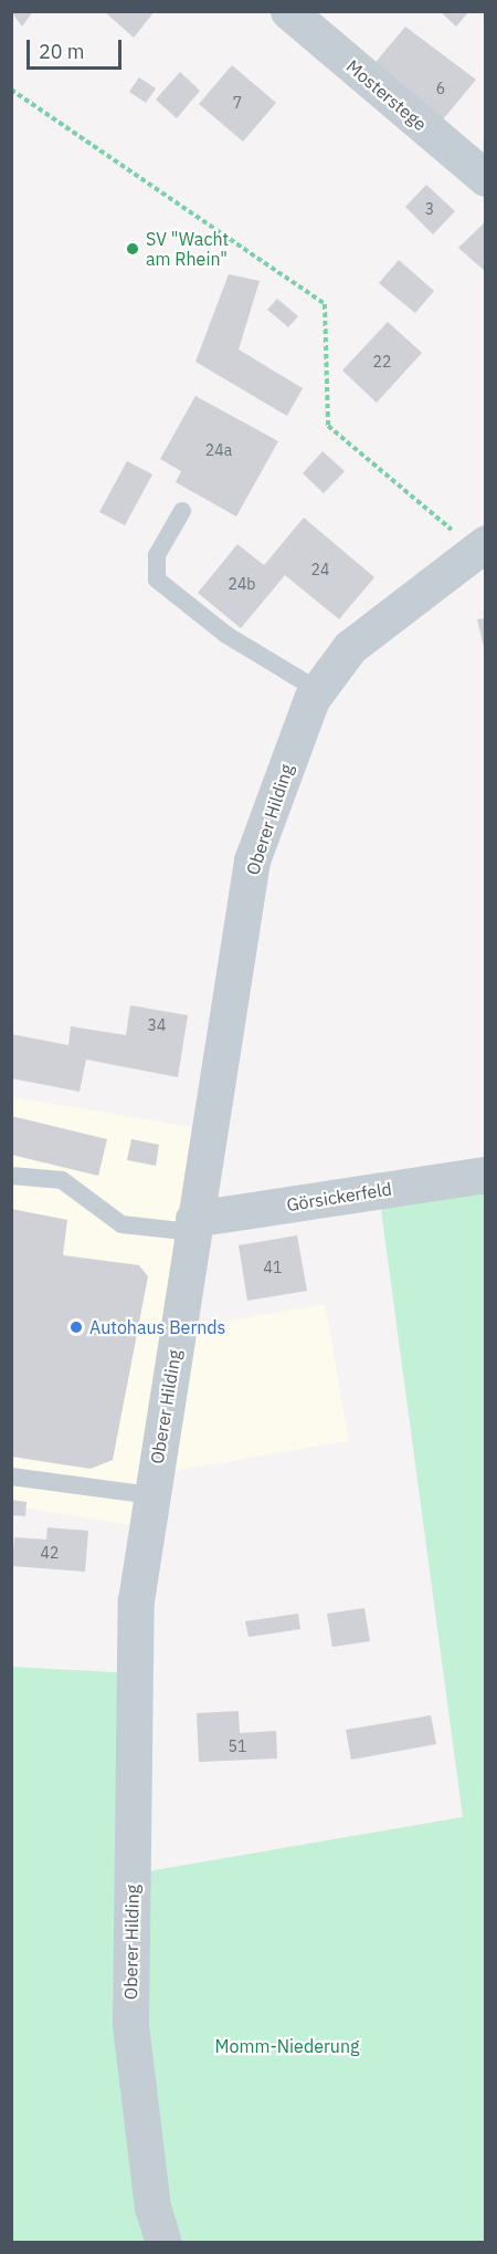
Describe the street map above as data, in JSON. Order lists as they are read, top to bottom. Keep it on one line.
{"streets":{"street":["Mosterstege","Oberer Hilding","Görsickerfeld"]},"crossings":[["Oberer Hilding","Görsickerfeld"]],"parks":["Momm-Niederung"],"places":["SV \"Wacht am Rhein\"","Autohaus Bernds"],"house_numbers":["6","7","3","22","24a","24","24b","34","41","42","51"],"scale_bar":"20 m"}
